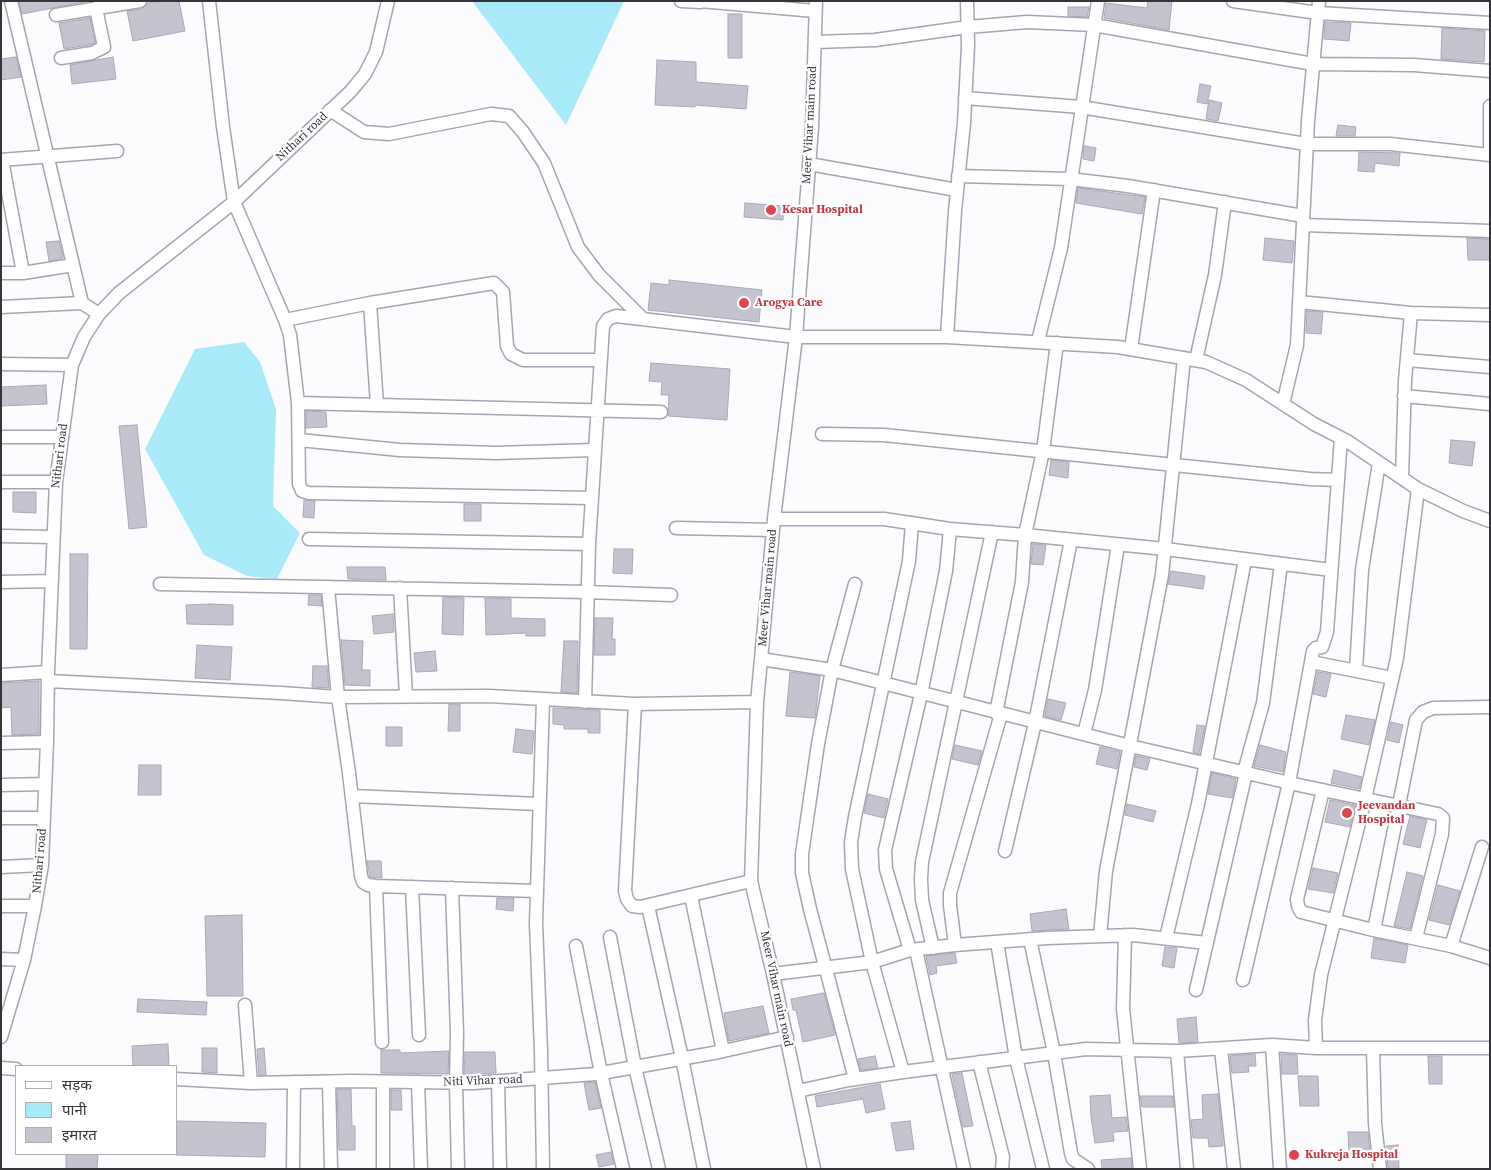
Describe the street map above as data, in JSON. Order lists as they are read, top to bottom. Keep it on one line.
{"streets":{"street":["Meer Vihar main road","Nithari road","Niti Vihar road"]},"crossings":[["Meer Vihar main road","Niti Vihar road"]],"places":["Kesar Hospital","Arogya Care","Jeevandan Hospital","Kukreja Hospital"],"legend":["सड़क","पानी","इमारत"]}
